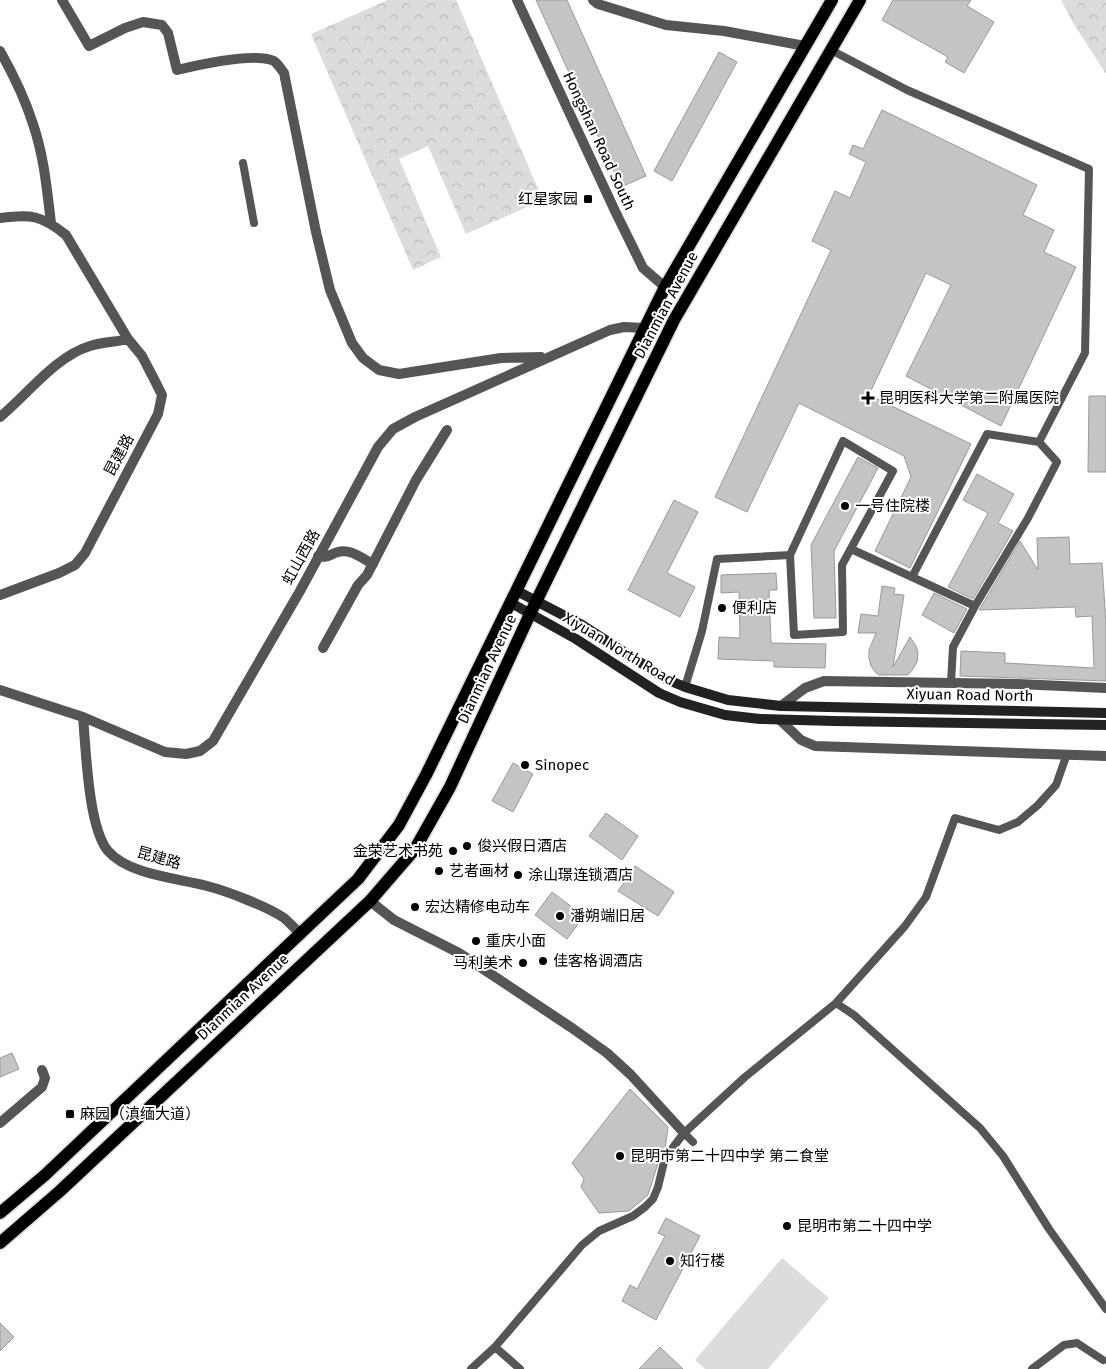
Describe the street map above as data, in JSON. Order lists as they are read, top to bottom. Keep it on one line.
{"streets":{"main road":["Dianmian Avenue","Xiyuan North Road","Xiyuan Road North"],"street":["Hongshan Road South","昆建路","虹山西路"]},"crossings":[["Hongshan Road South","Dianmian Avenue"],["Dianmian Avenue","昆建路"],["Dianmian Avenue","虹山西路"],["Dianmian Avenue","Xiyuan North Road"],["昆建路","虹山西路"],["Xiyuan North Road","Xiyuan Road North"]],"places":{"transit":["红星家园","麻园（滇缅大道）"],"health":["昆明医科大学第二附属医院"],"other":["一号住院楼","便利店","Sinopec","俊兴假日酒店","金荣艺术书苑","艺者画材","涂山璟连锁酒店","宏达精修电动车","潘朔端旧居","重庆小面","佳客格调酒店","马利美术","昆明市第二十四中学 第二食堂","昆明市第二十四中学","知行楼"]}}
